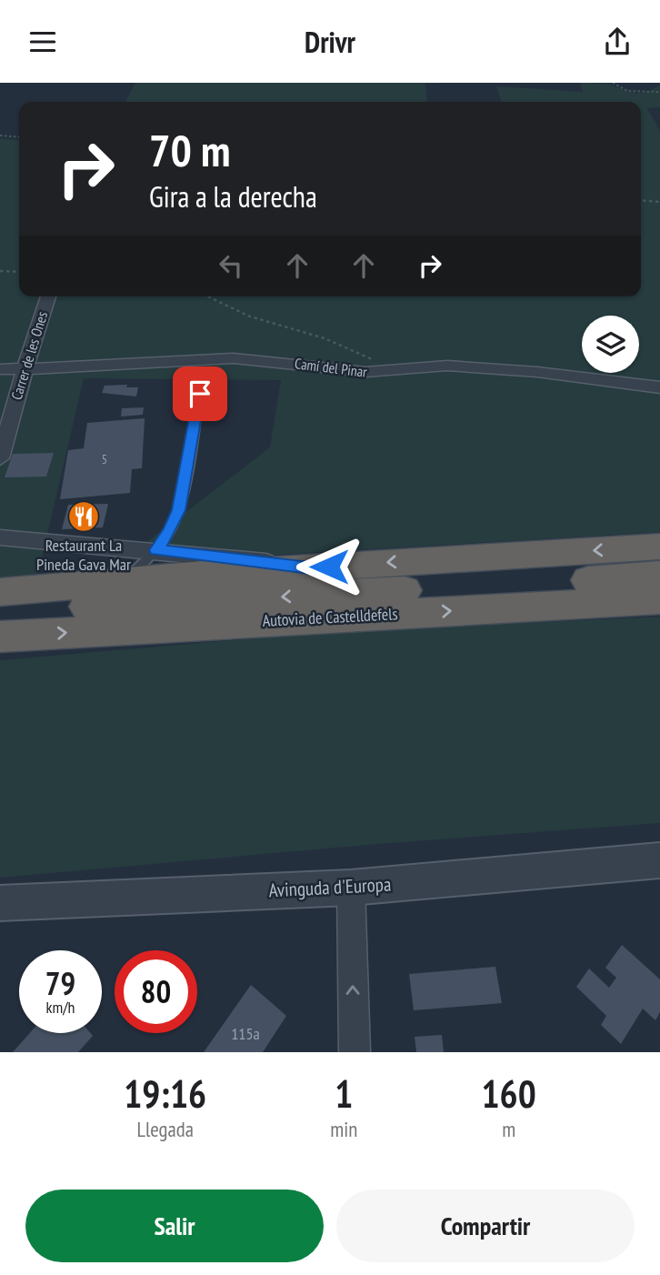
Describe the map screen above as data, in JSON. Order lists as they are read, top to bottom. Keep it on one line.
{"streets":{"highway":["Autovia de Castelldefels"],"street":["Carrer de les Ones","Camí del Pinar","Avinguda d'Europa"]},"crossings":[["Carrer de les Ones","Camí del Pinar"]],"places":{"restaurant":["Restaurant La Pineda Gava Mar"]},"house_numbers":["5","115a"],"page":{"header":"Drivr","turn":["70 m","Gira a la derecha"],"speed":"79 km/h","limit":"80","eta":["19:16","Llegada","1","min","160","m"],"buttons":["Salir","Compartir"]}}
